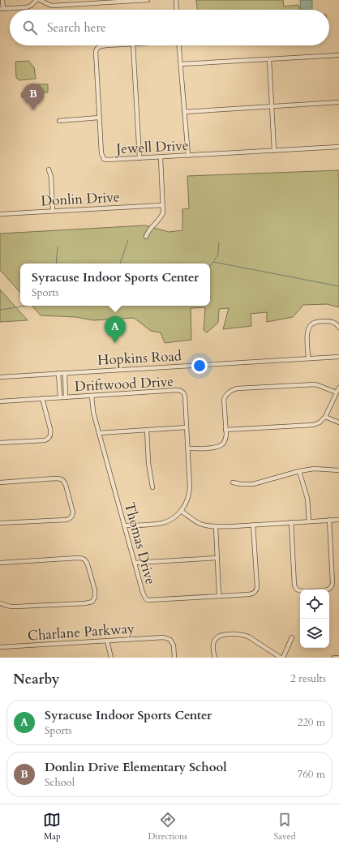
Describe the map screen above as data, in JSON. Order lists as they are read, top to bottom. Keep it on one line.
{"streets":{"street":["Jewell Drive","Donlin Drive","Hopkins Road","Driftwood Drive","Thomas Drive","Charlane Parkway"]},"crossings":[["Driftwood Drive","Thomas Drive"]],"page":{"search":"Search here","pins":["B","A"],"popup":["Syracuse Indoor Sports Center","Sports"],"heading":["Nearby","2 results"],"list":[{"mark":"A","name":"Syracuse Indoor Sports Center","note":"Sports","value":"220 m"},{"mark":"B","name":"Donlin Drive Elementary School","note":"School","value":"760 m"}],"nav":["Map","Directions","Saved"]}}
